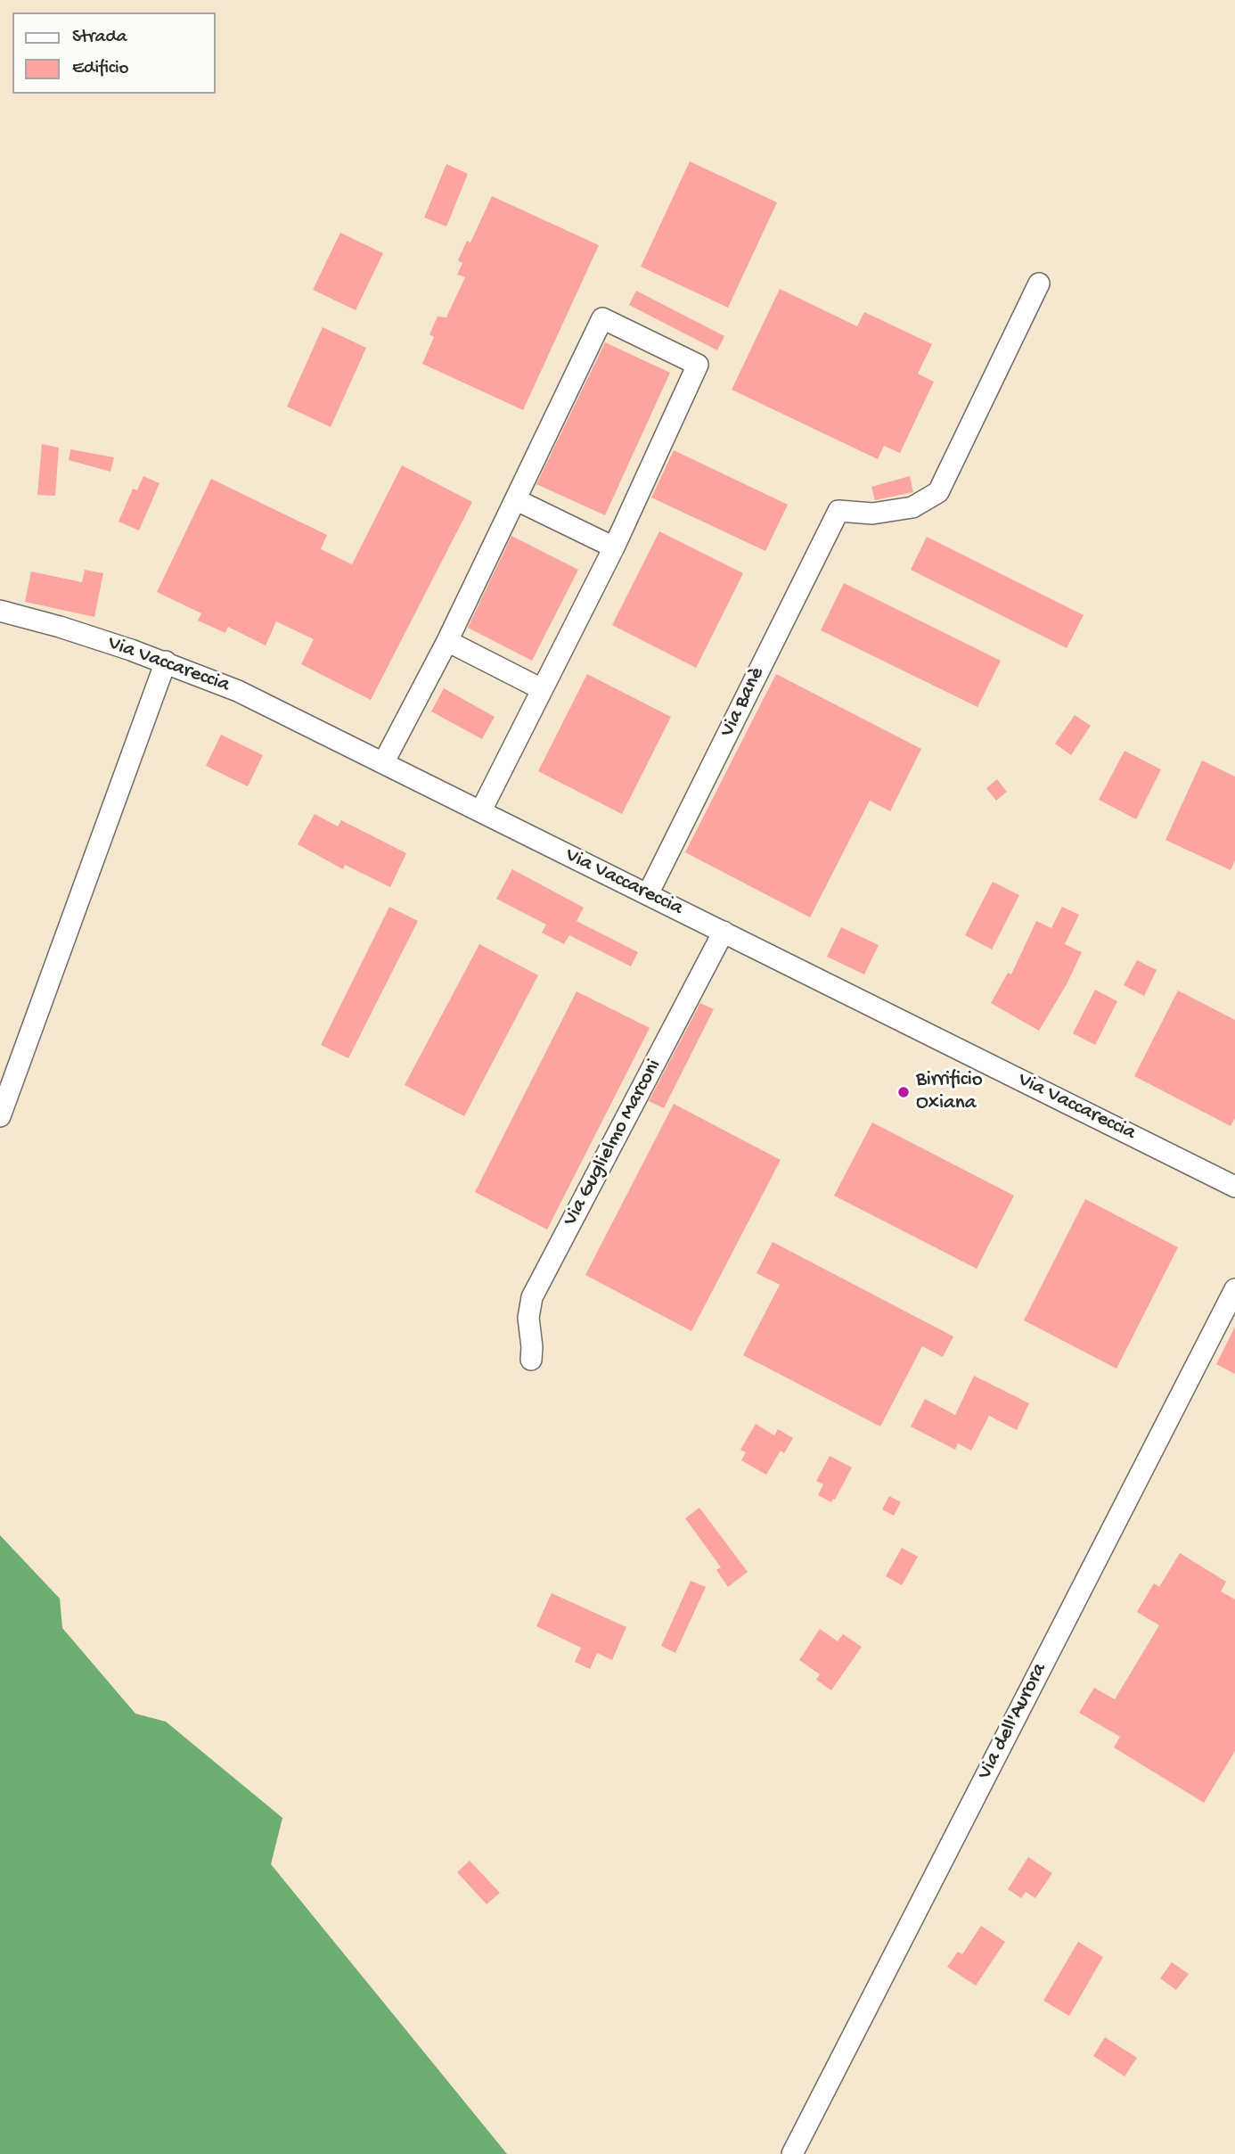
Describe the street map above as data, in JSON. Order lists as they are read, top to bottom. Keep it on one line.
{"streets":{"street":["Via Vaccareccia","Via Banè","Via Guglielmo Marconi","Via dell'Aurora"]},"crossings":[["Via Vaccareccia","Via Banè"],["Via Vaccareccia","Via Guglielmo Marconi"]],"places":["Birrificio Oxiana"],"legend":["Strada","Edificio"]}
